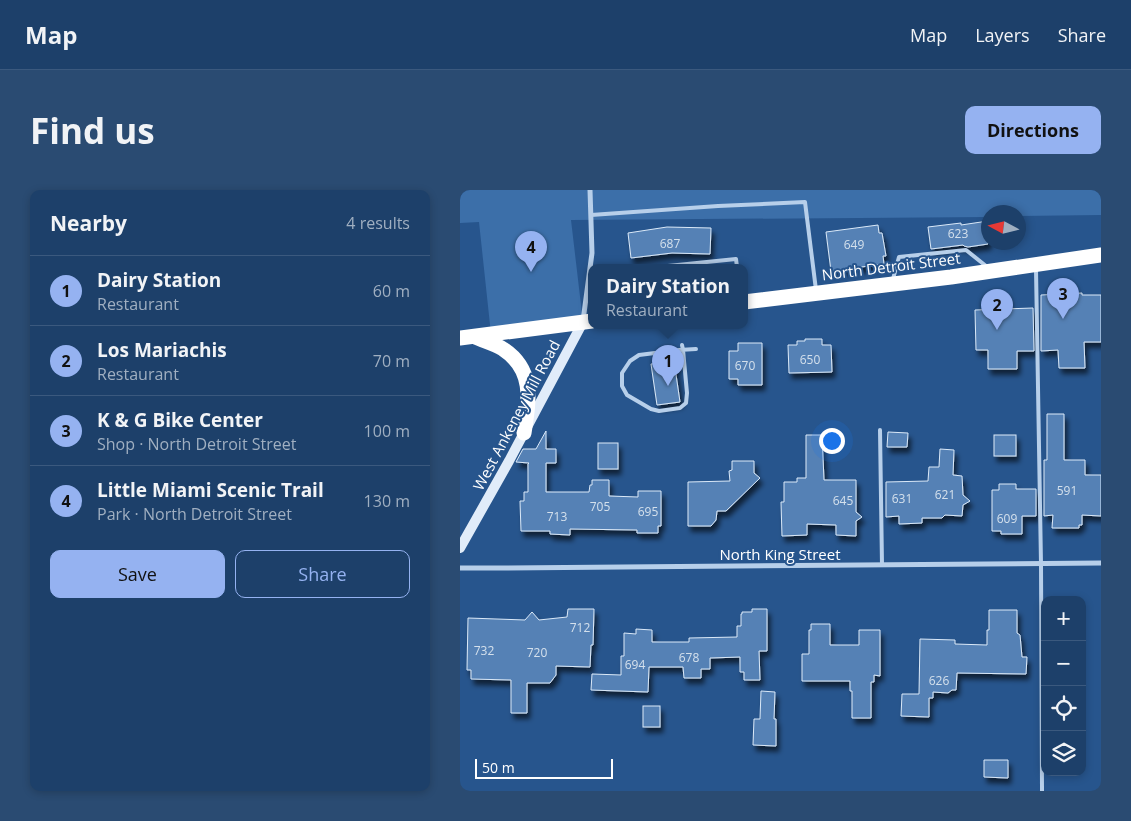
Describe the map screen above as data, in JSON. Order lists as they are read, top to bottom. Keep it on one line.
{"streets":{"highway":["North Detroit Street"],"street":["West Ankeney Mill Road","North King Street"]},"house_numbers":["623","687","649","650","670","591","621","631","645","705","695","713","609","712","732","720","678","694","626"],"scale_bar":"50 m","north":"left","page":{"header":"Map","nav":["Map","Layers","Share"],"buttons":["Directions",["Save","Share"]],"title":"Find us","heading":["Nearby","4 results"],"pins":["4","3","2","1"],"list":[{"mark":"1","name":"Dairy Station","note":"Restaurant","value":"60 m"},{"mark":"2","name":"Los Mariachis","note":"Restaurant","value":"70 m"},{"mark":"3","name":"K & G Bike Center","note":"Shop · North Detroit Street","value":"100 m"},{"mark":"4","name":"Little Miami Scenic Trail","note":"Park · North Detroit Street","value":"130 m"}],"popup":["Dairy Station","Restaurant"],"map_buttons":["+","−"],"scale":"50 m"}}
